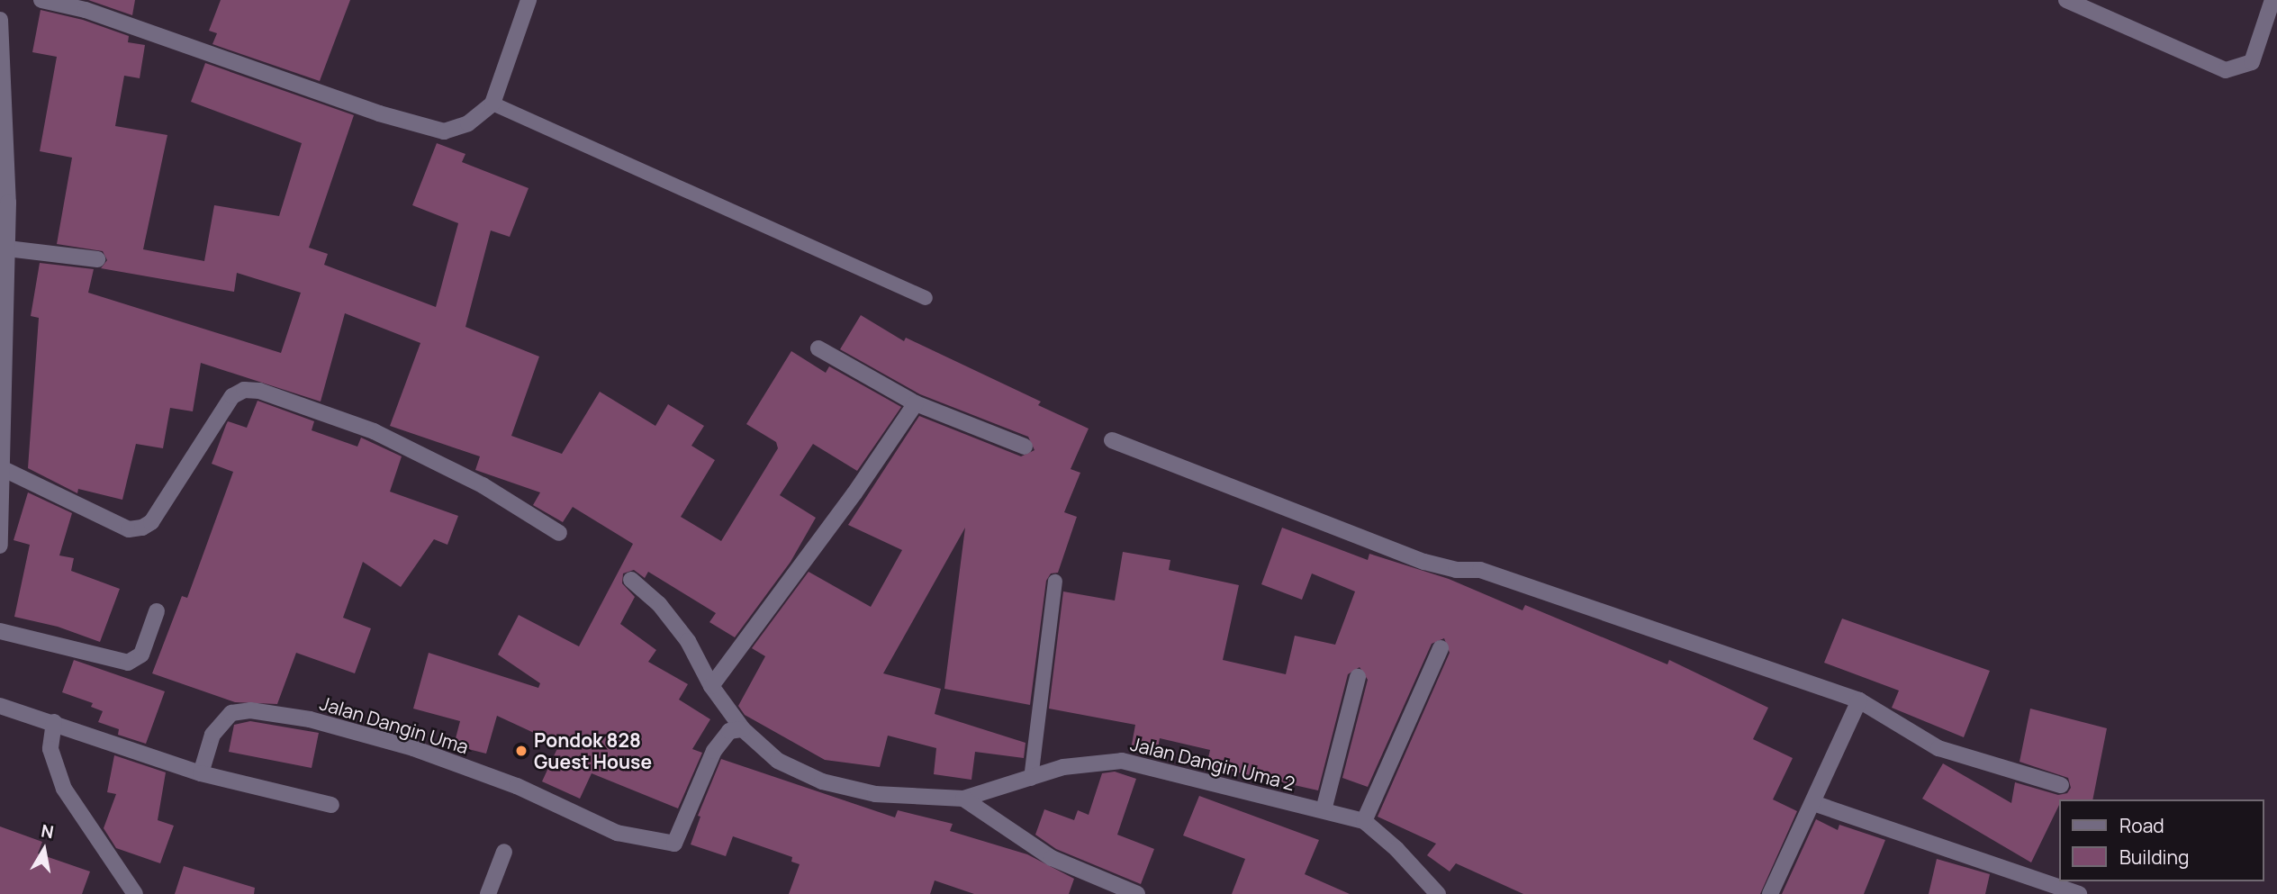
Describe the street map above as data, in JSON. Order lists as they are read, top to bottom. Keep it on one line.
{"streets":{"street":["Jalan Dangin Uma","Jalan Dangin Uma 2"]},"crossings":[["Jalan Dangin Uma","Jalan Dangin Uma 2"]],"places":["Pondok 828 Guest House"],"legend":["Road","Building"],"north":"top"}
